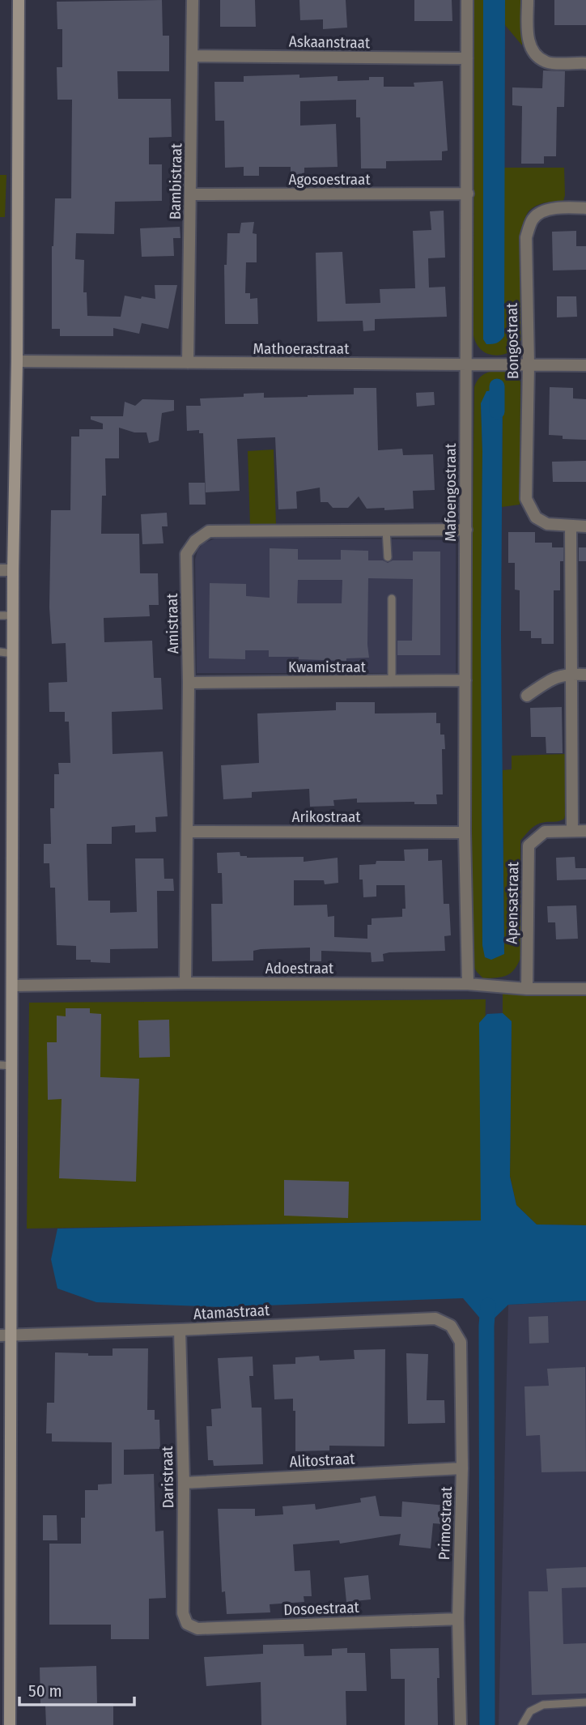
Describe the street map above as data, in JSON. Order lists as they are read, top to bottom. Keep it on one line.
{"streets":{"street":["Askaanstraat","Agosoestraat","Bambistraat","Bongostraat","Mathoerastraat","Mafoengostraat","Amistraat","Kwamistraat","Arikostraat","Apensastraat","Adoestraat","Atamastraat","Alitostraat","Daristraat","Primostraat","Dosoestraat"]},"crossings":[["Askaanstraat","Bambistraat"],["Askaanstraat","Mafoengostraat"],["Agosoestraat","Bambistraat"],["Agosoestraat","Mafoengostraat"],["Bambistraat","Mathoerastraat"],["Bongostraat","Mathoerastraat"],["Mathoerastraat","Mafoengostraat"],["Mafoengostraat","Amistraat"],["Mafoengostraat","Kwamistraat"],["Mafoengostraat","Arikostraat"],["Mafoengostraat","Adoestraat"],["Amistraat","Kwamistraat"],["Amistraat","Arikostraat"],["Amistraat","Adoestraat"],["Apensastraat","Adoestraat"],["Atamastraat","Daristraat"],["Atamastraat","Primostraat"],["Alitostraat","Daristraat"],["Alitostraat","Primostraat"],["Daristraat","Dosoestraat"],["Primostraat","Dosoestraat"]],"scale_bar":"50 m"}
